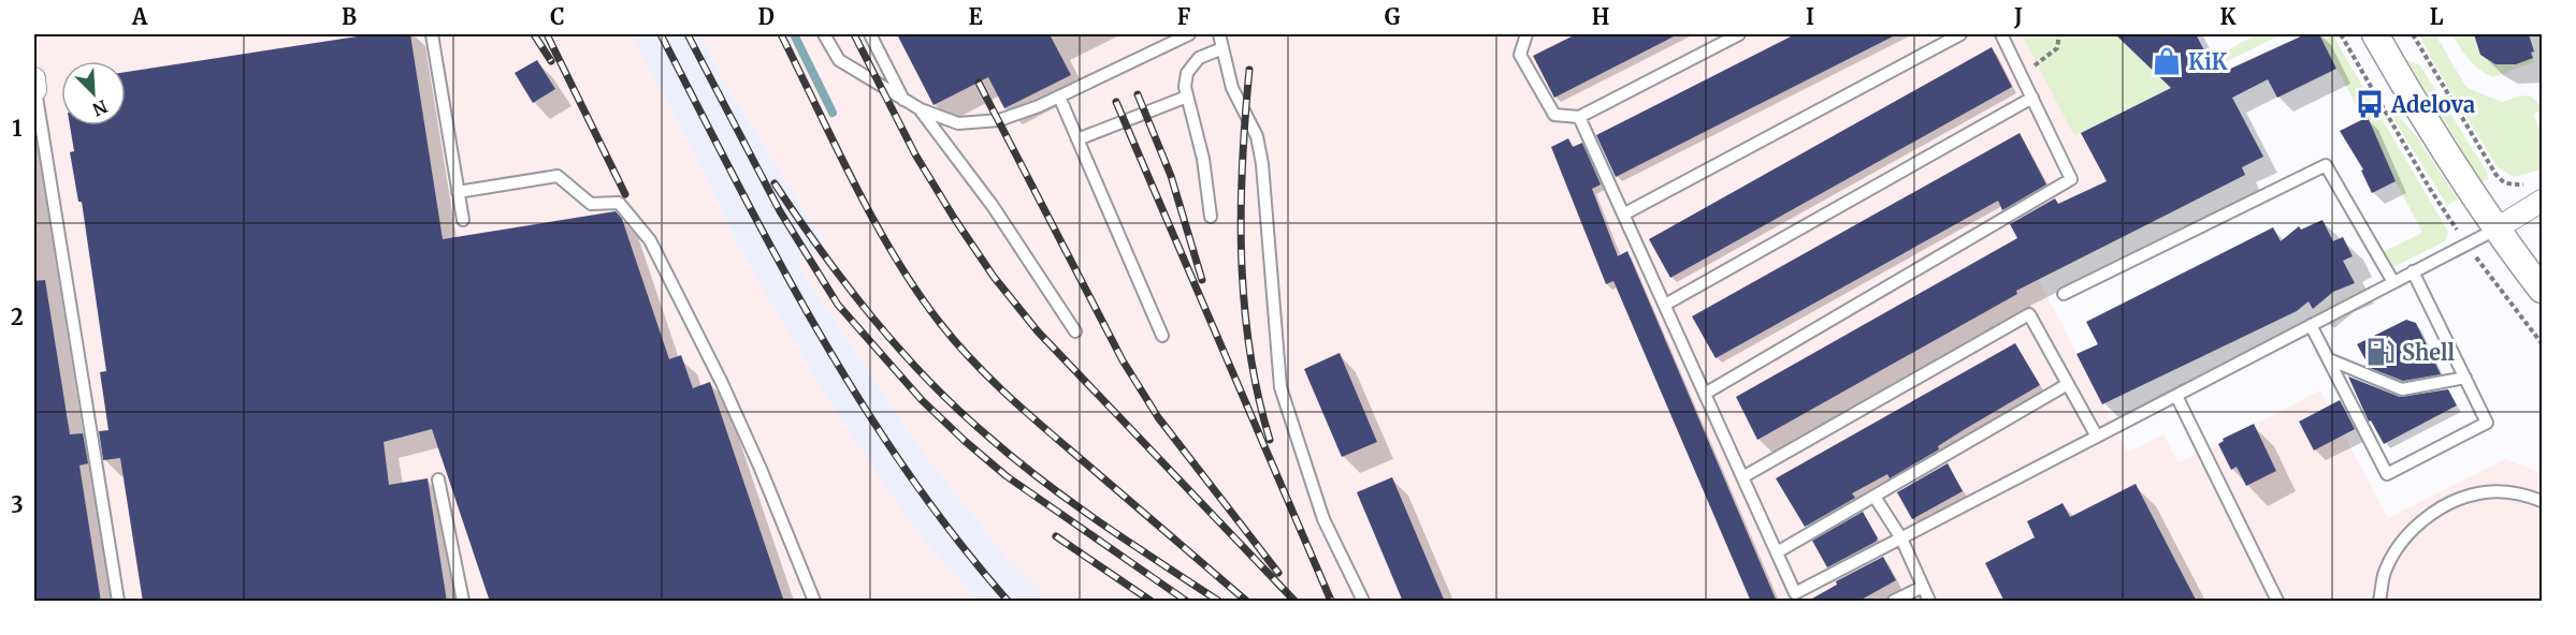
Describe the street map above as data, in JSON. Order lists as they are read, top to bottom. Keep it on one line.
{"places":{"shop":["KiK"],"bus stop":["Adelova"],"fuel station":["Shell"]},"north":"bottom right","grid":{"columns":["A","B","C","D","E","F","G","H","I","J","K","L"],"rows":["1","2","3"]}}
